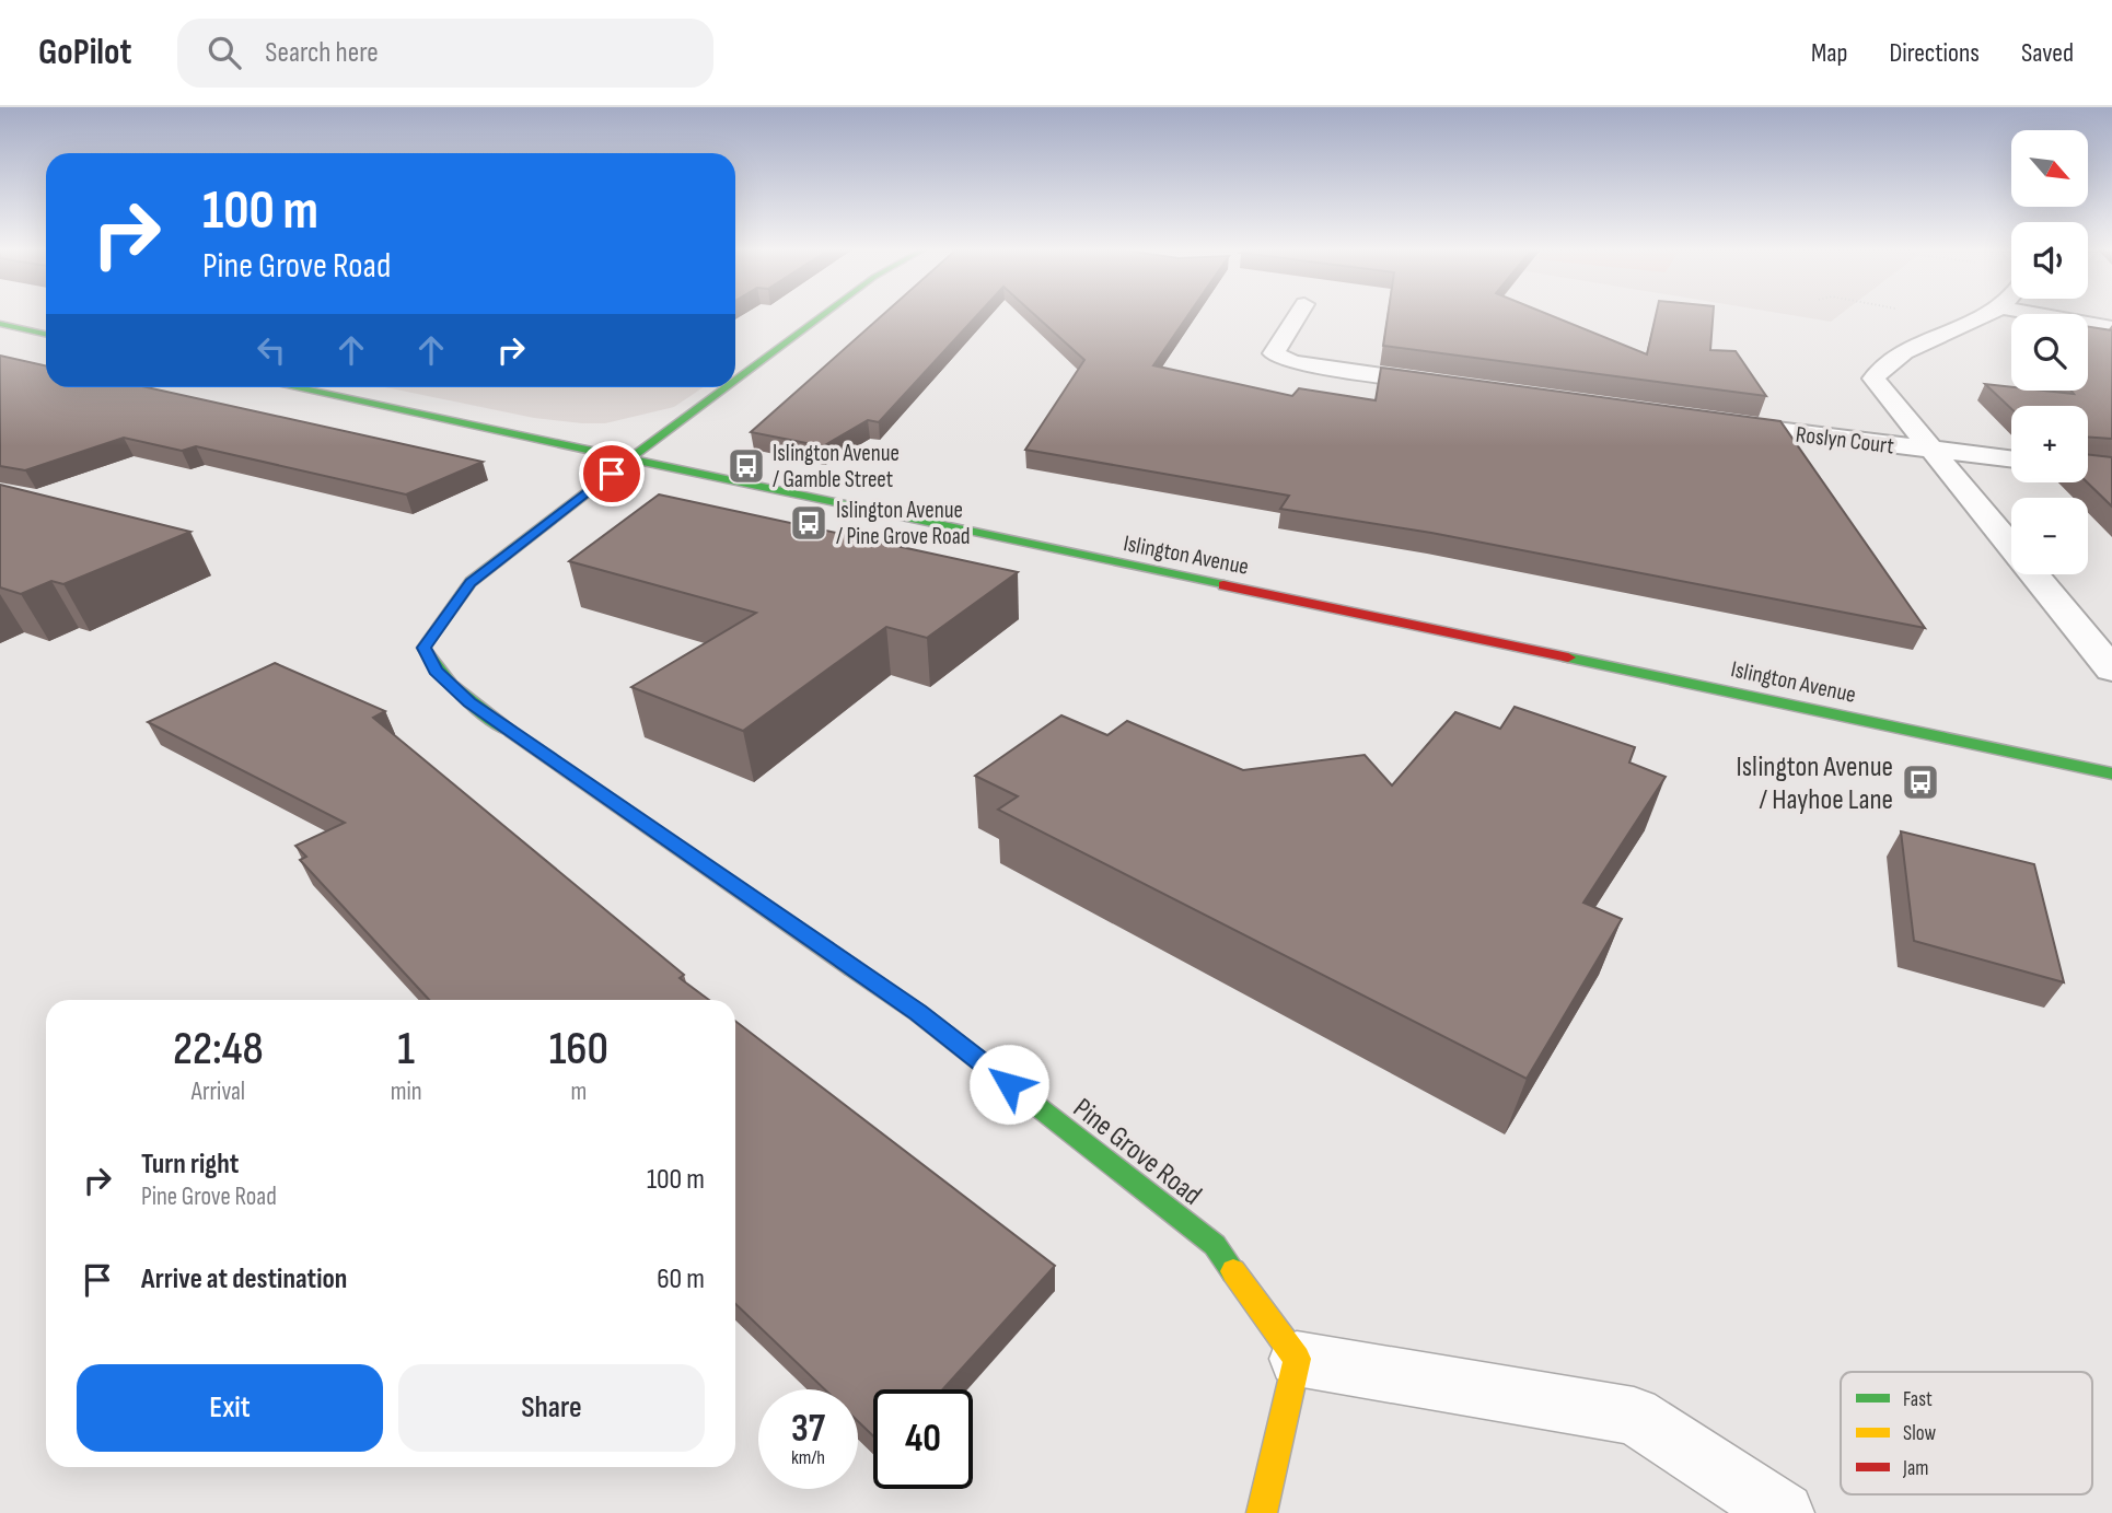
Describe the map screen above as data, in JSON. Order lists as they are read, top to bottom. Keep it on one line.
{"streets":{"street":["Roslyn Court","Islington Avenue","Pine Grove Road"]},"crossings":[["Islington Avenue","Pine Grove Road"]],"places":{"bus stop":["Islington Avenue / Gamble Street","Islington Avenue / Pine Grove Road","Islington Avenue / Hayhoe Lane"]},"legend":["Fast","Slow","Jam"],"north":"bottom right","page":{"header":"GoPilot","search":"Search here","nav":["Map","Directions","Saved"],"map_buttons":["+","−"],"turn":["100 m","Pine Grove Road"],"eta":["22:48","Arrival","1","min","160","m"],"list":[{"name":"Turn right","note":"Pine Grove Road","value":"100 m"},{"name":"Arrive at destination","value":"60 m"}],"buttons":["Exit","Share"],"speed":"37 km/h","limit":"40"}}
